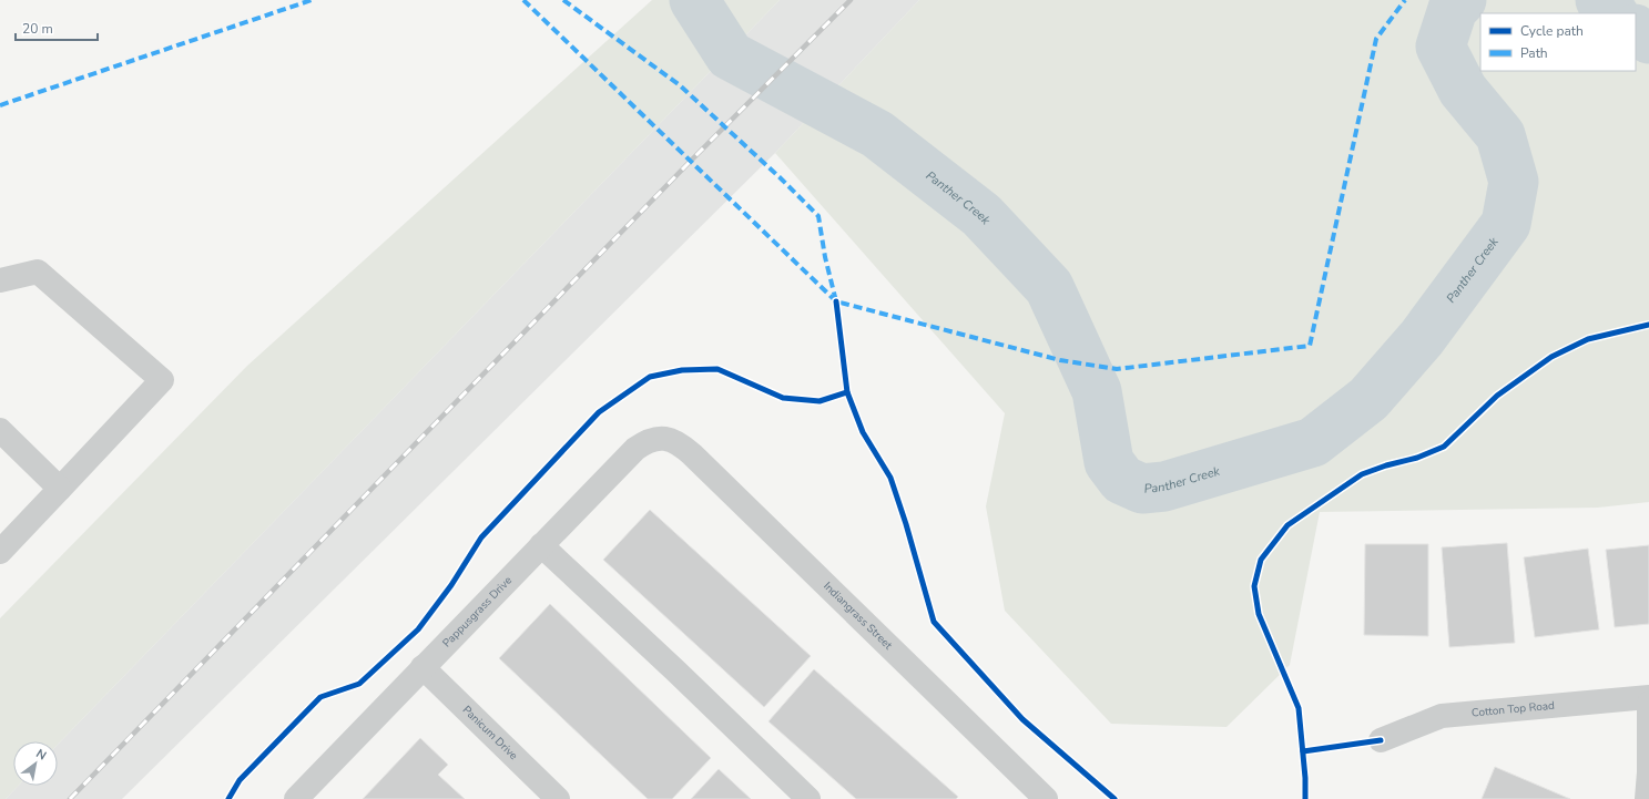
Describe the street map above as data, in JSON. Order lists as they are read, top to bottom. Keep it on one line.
{"streets":{"street":["Pappusgrass Drive","Indiangrass Street","Cotton Top Road","Panicum Drive"]},"crossings":[["Pappusgrass Drive","Indiangrass Street"],["Pappusgrass Drive","Panicum Drive"]],"water":["Panther Creek"],"legend":["Cycle path","Path"],"scale_bar":"20 m","north":"top right"}
